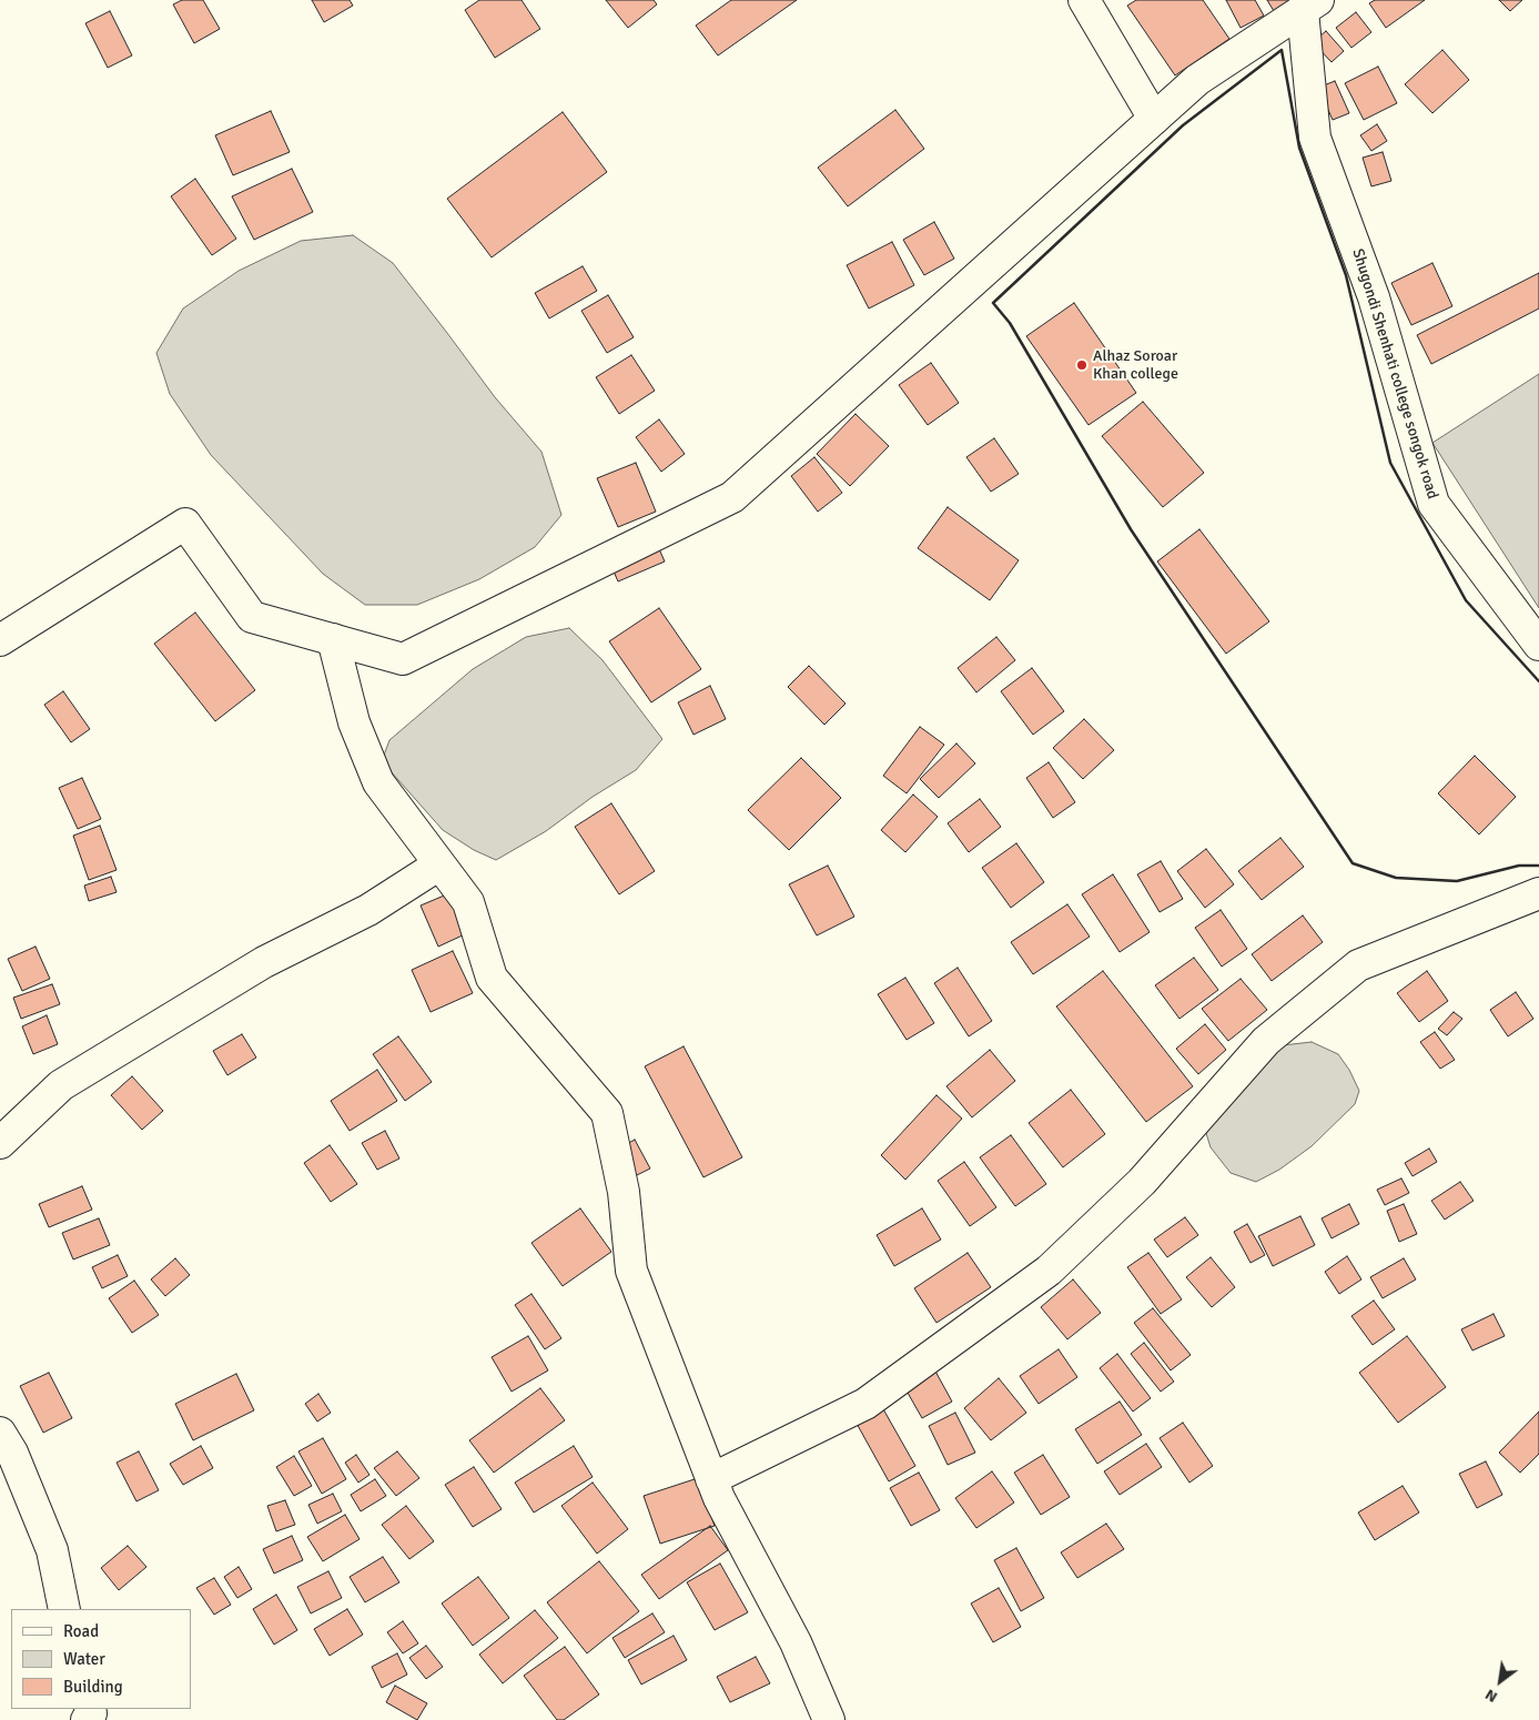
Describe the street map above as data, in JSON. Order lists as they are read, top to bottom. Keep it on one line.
{"streets":{"street":["Shugondi Shenhati college songok road"]},"places":["Alhaz Soroar Khan college"],"legend":["Road","Water","Building"],"north":"bottom left"}
